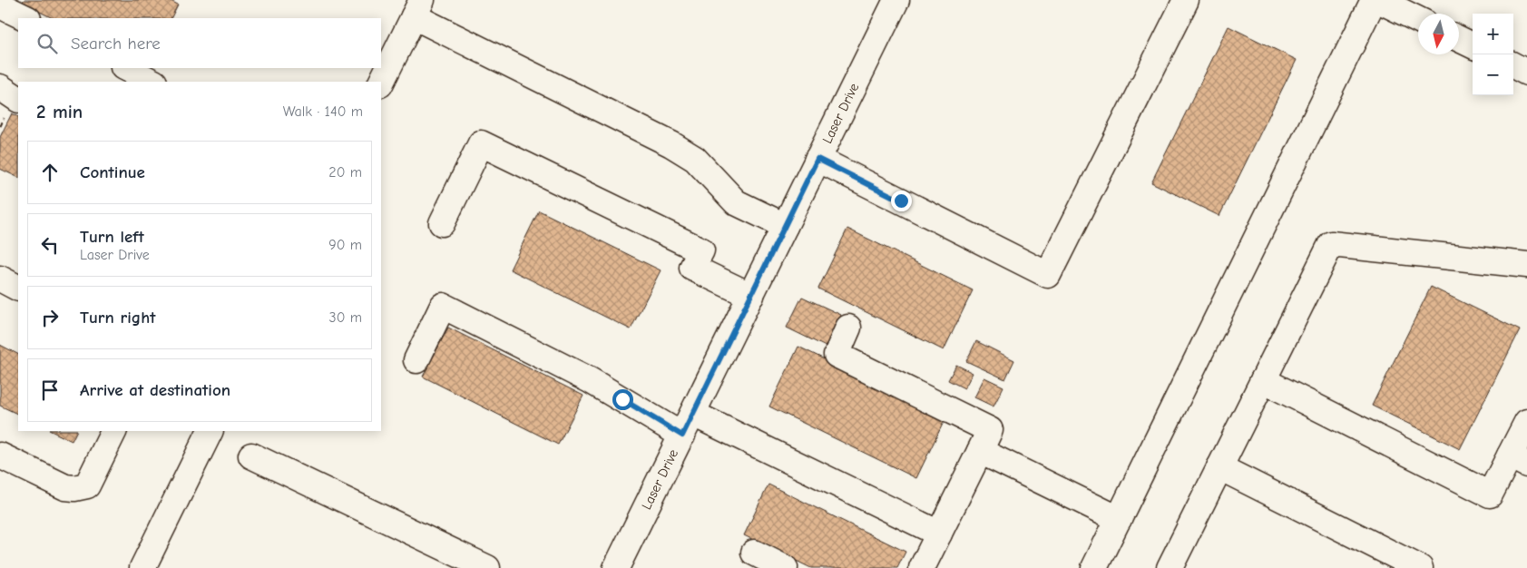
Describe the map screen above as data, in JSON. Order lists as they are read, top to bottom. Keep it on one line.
{"streets":{"street":["Laser Drive"]},"north":"bottom","page":{"map_buttons":["+","−"],"search":"Search here","heading":["2 min","Walk · 140 m"],"list":[["Continue","20 m"],["Turn left","Laser Drive","90 m"],["Turn right","30 m"],"Arrive at destination"]}}
